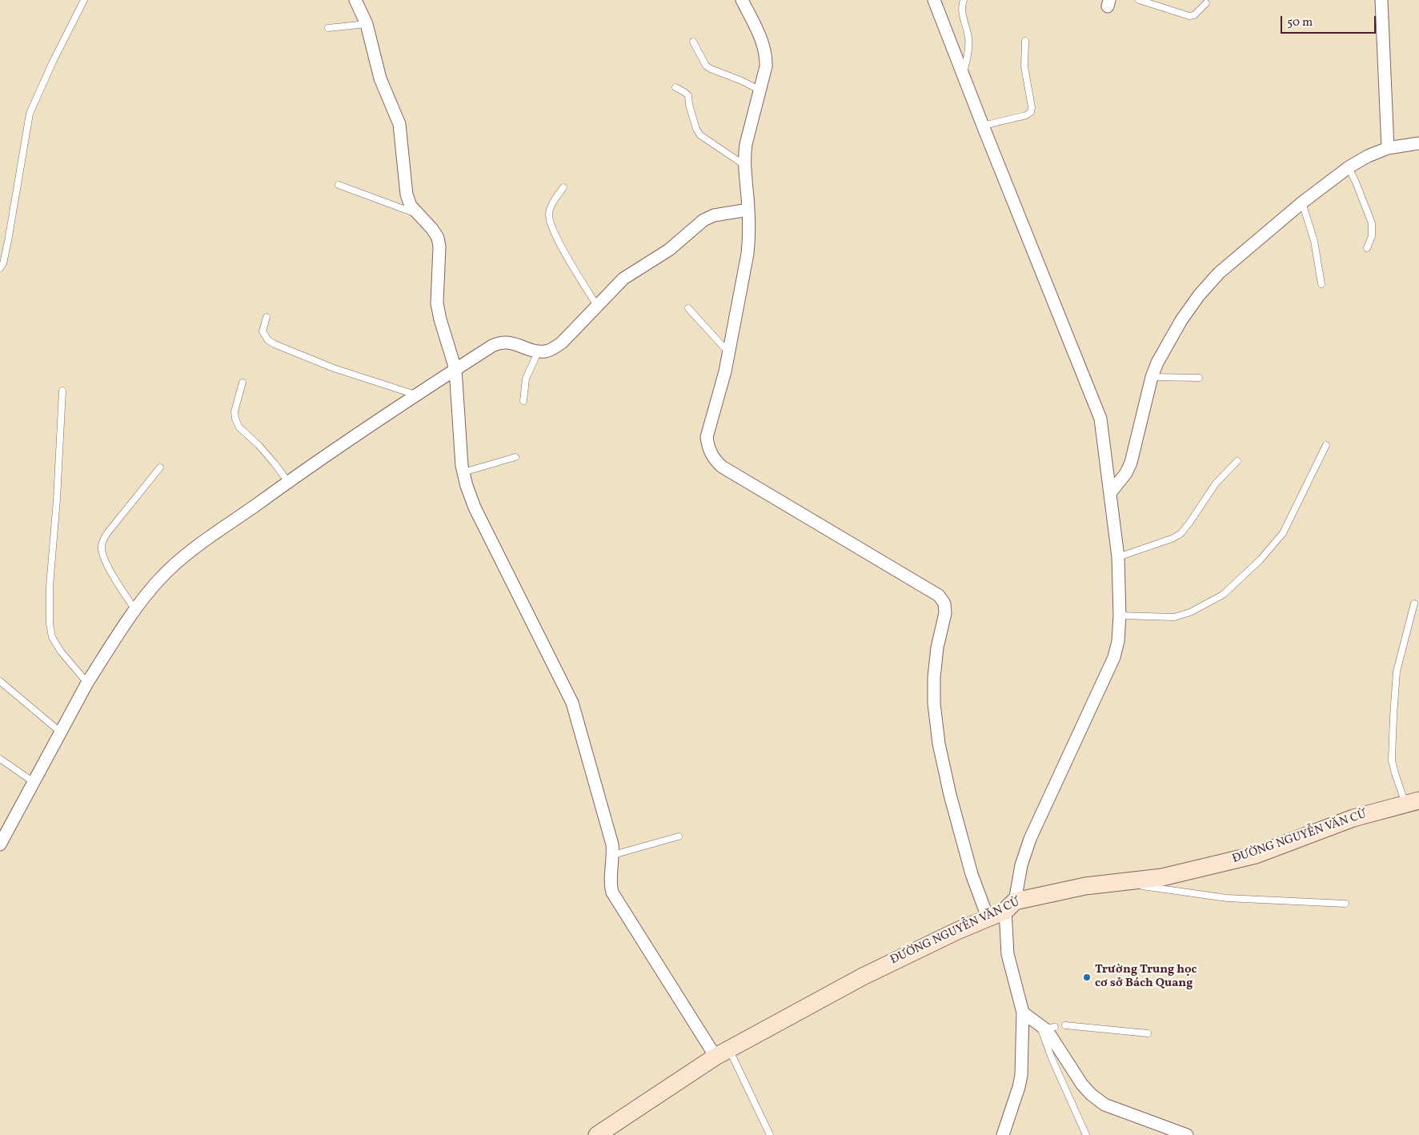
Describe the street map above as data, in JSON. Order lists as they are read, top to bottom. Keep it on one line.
{"streets":{"street":["ĐƯỜNG NGUYỄN VĂN CỪ"]},"places":["Trường Trung học cơ sở Bách Quang"],"scale_bar":"50 m"}
